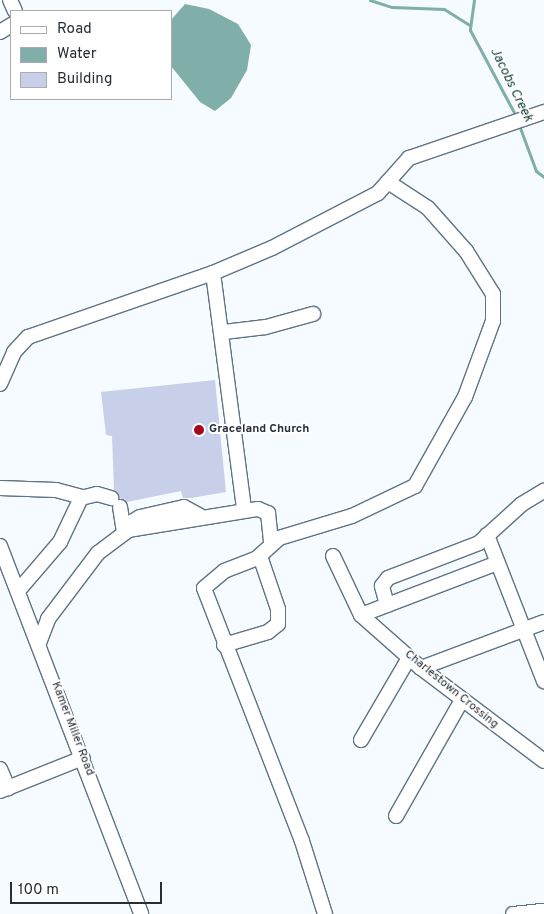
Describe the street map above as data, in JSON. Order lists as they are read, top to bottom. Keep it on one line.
{"streets":{"street":["Charlestown Crossing","Kamer Miller Road"]},"water":["Jacobs Creek"],"places":["Graceland Church"],"legend":["Road","Water","Building"],"scale_bar":"100 m"}
